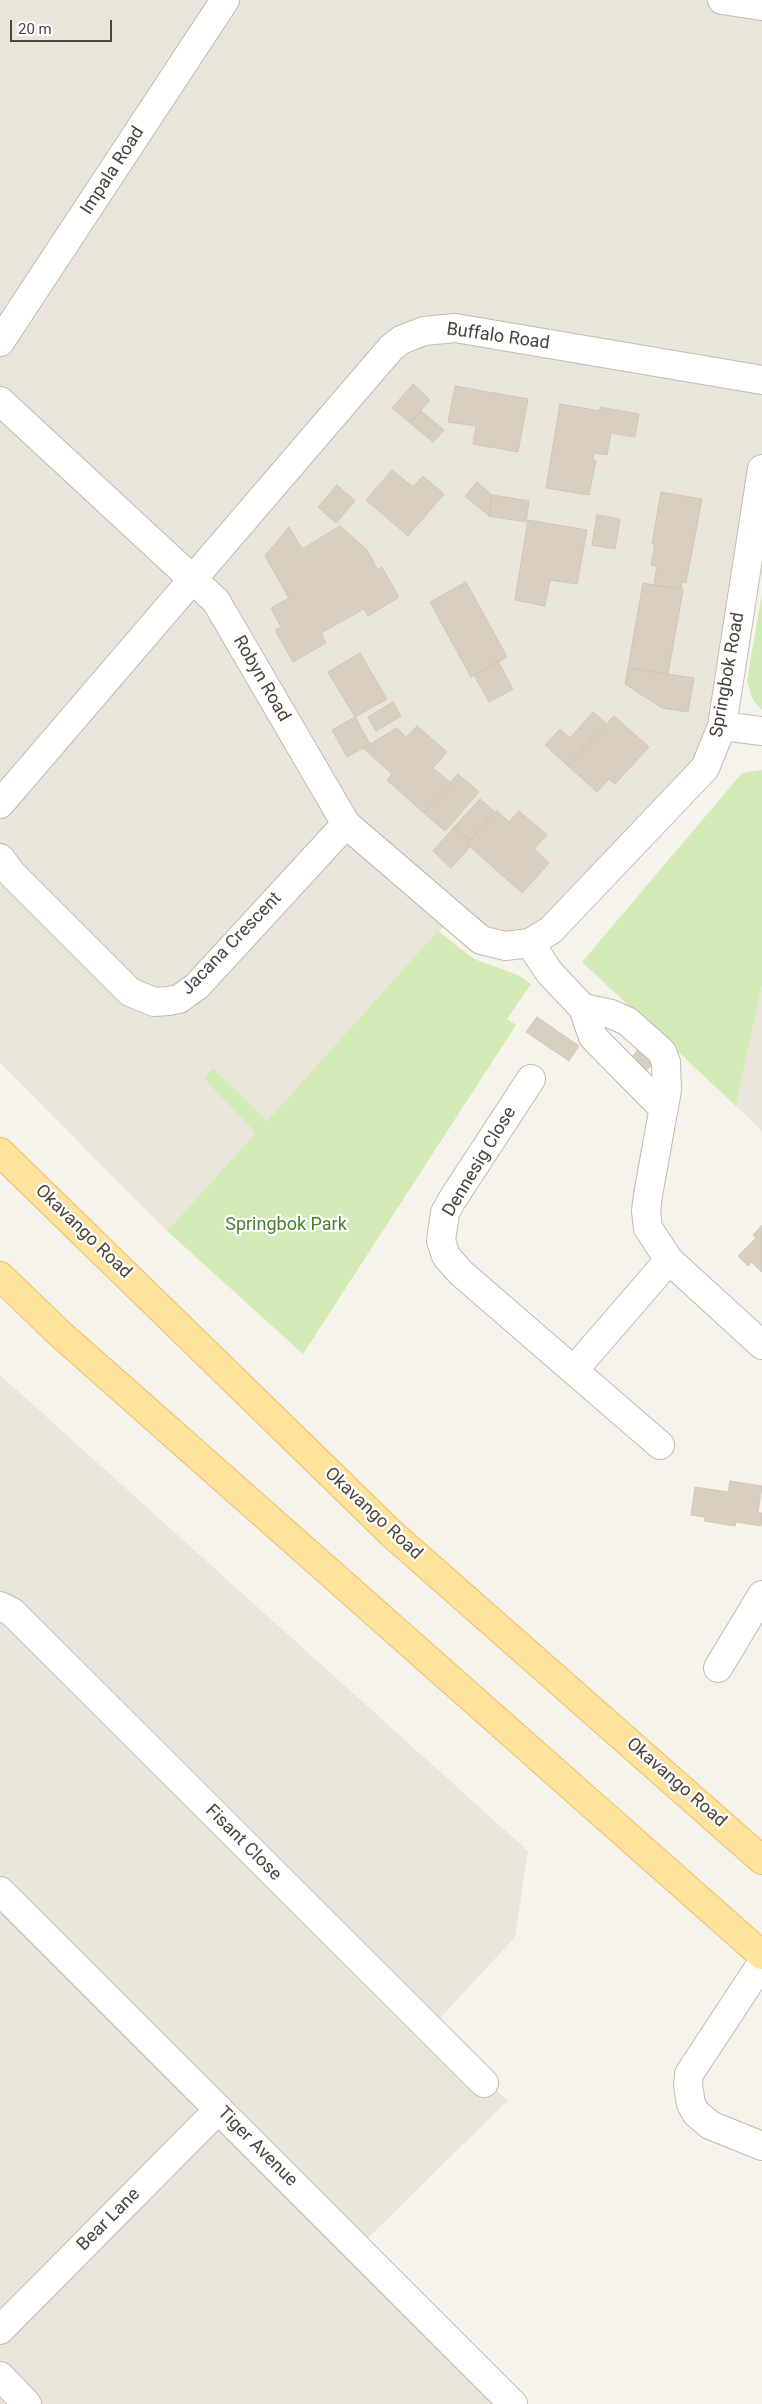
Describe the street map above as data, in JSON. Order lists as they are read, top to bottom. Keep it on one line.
{"streets":{"main road":["Okavango Road"],"street":["Impala Road","Buffalo Road","Springbok Road","Robyn Road","Jacana Crescent","Dennesig Close","Fisant Close","Tiger Avenue","Bear Lane"]},"crossings":[["Buffalo Road","Robyn Road"],["Springbok Road","Robyn Road"],["Robyn Road","Jacana Crescent"],["Tiger Avenue","Bear Lane"]],"parks":["Springbok Park"],"scale_bar":"20 m"}
